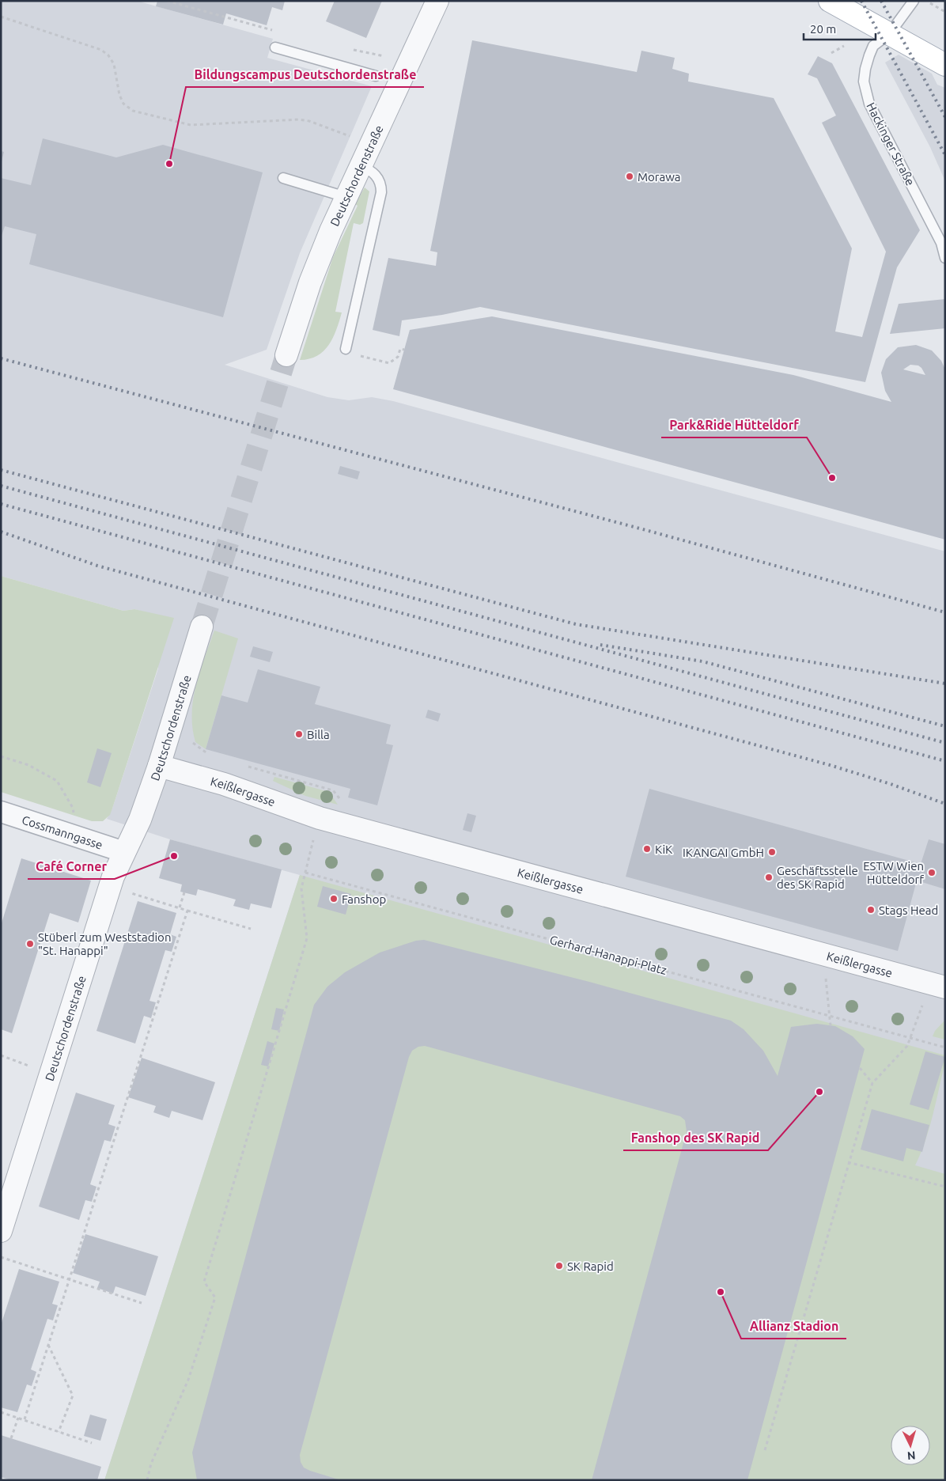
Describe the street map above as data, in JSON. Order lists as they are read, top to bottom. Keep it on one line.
{"streets":{"street":["Deutschordenstraße","Keißlergasse","Cossmanngasse"],"lane":["Hackinger Straße"],"path":["Gerhard-Hanappi-Platz"]},"crossings":[["Deutschordenstraße","Keißlergasse"],["Deutschordenstraße","Cossmanngasse"]],"places":["Bildungscampus Deutschordenstraße","Morawa","Park&Ride Hütteldorf","Billa","KiK","IKANGAI GmbH","Café Corner","ESTW Wien Hütteldorf","Geschäftsstelle des SK Rapid","Fanshop","Stags Head","Stüberl zum Weststadion \"St. Hanappi\"","Fanshop des SK Rapid","SK Rapid","Allianz Stadion"],"scale_bar":"20 m","north":"bottom"}
